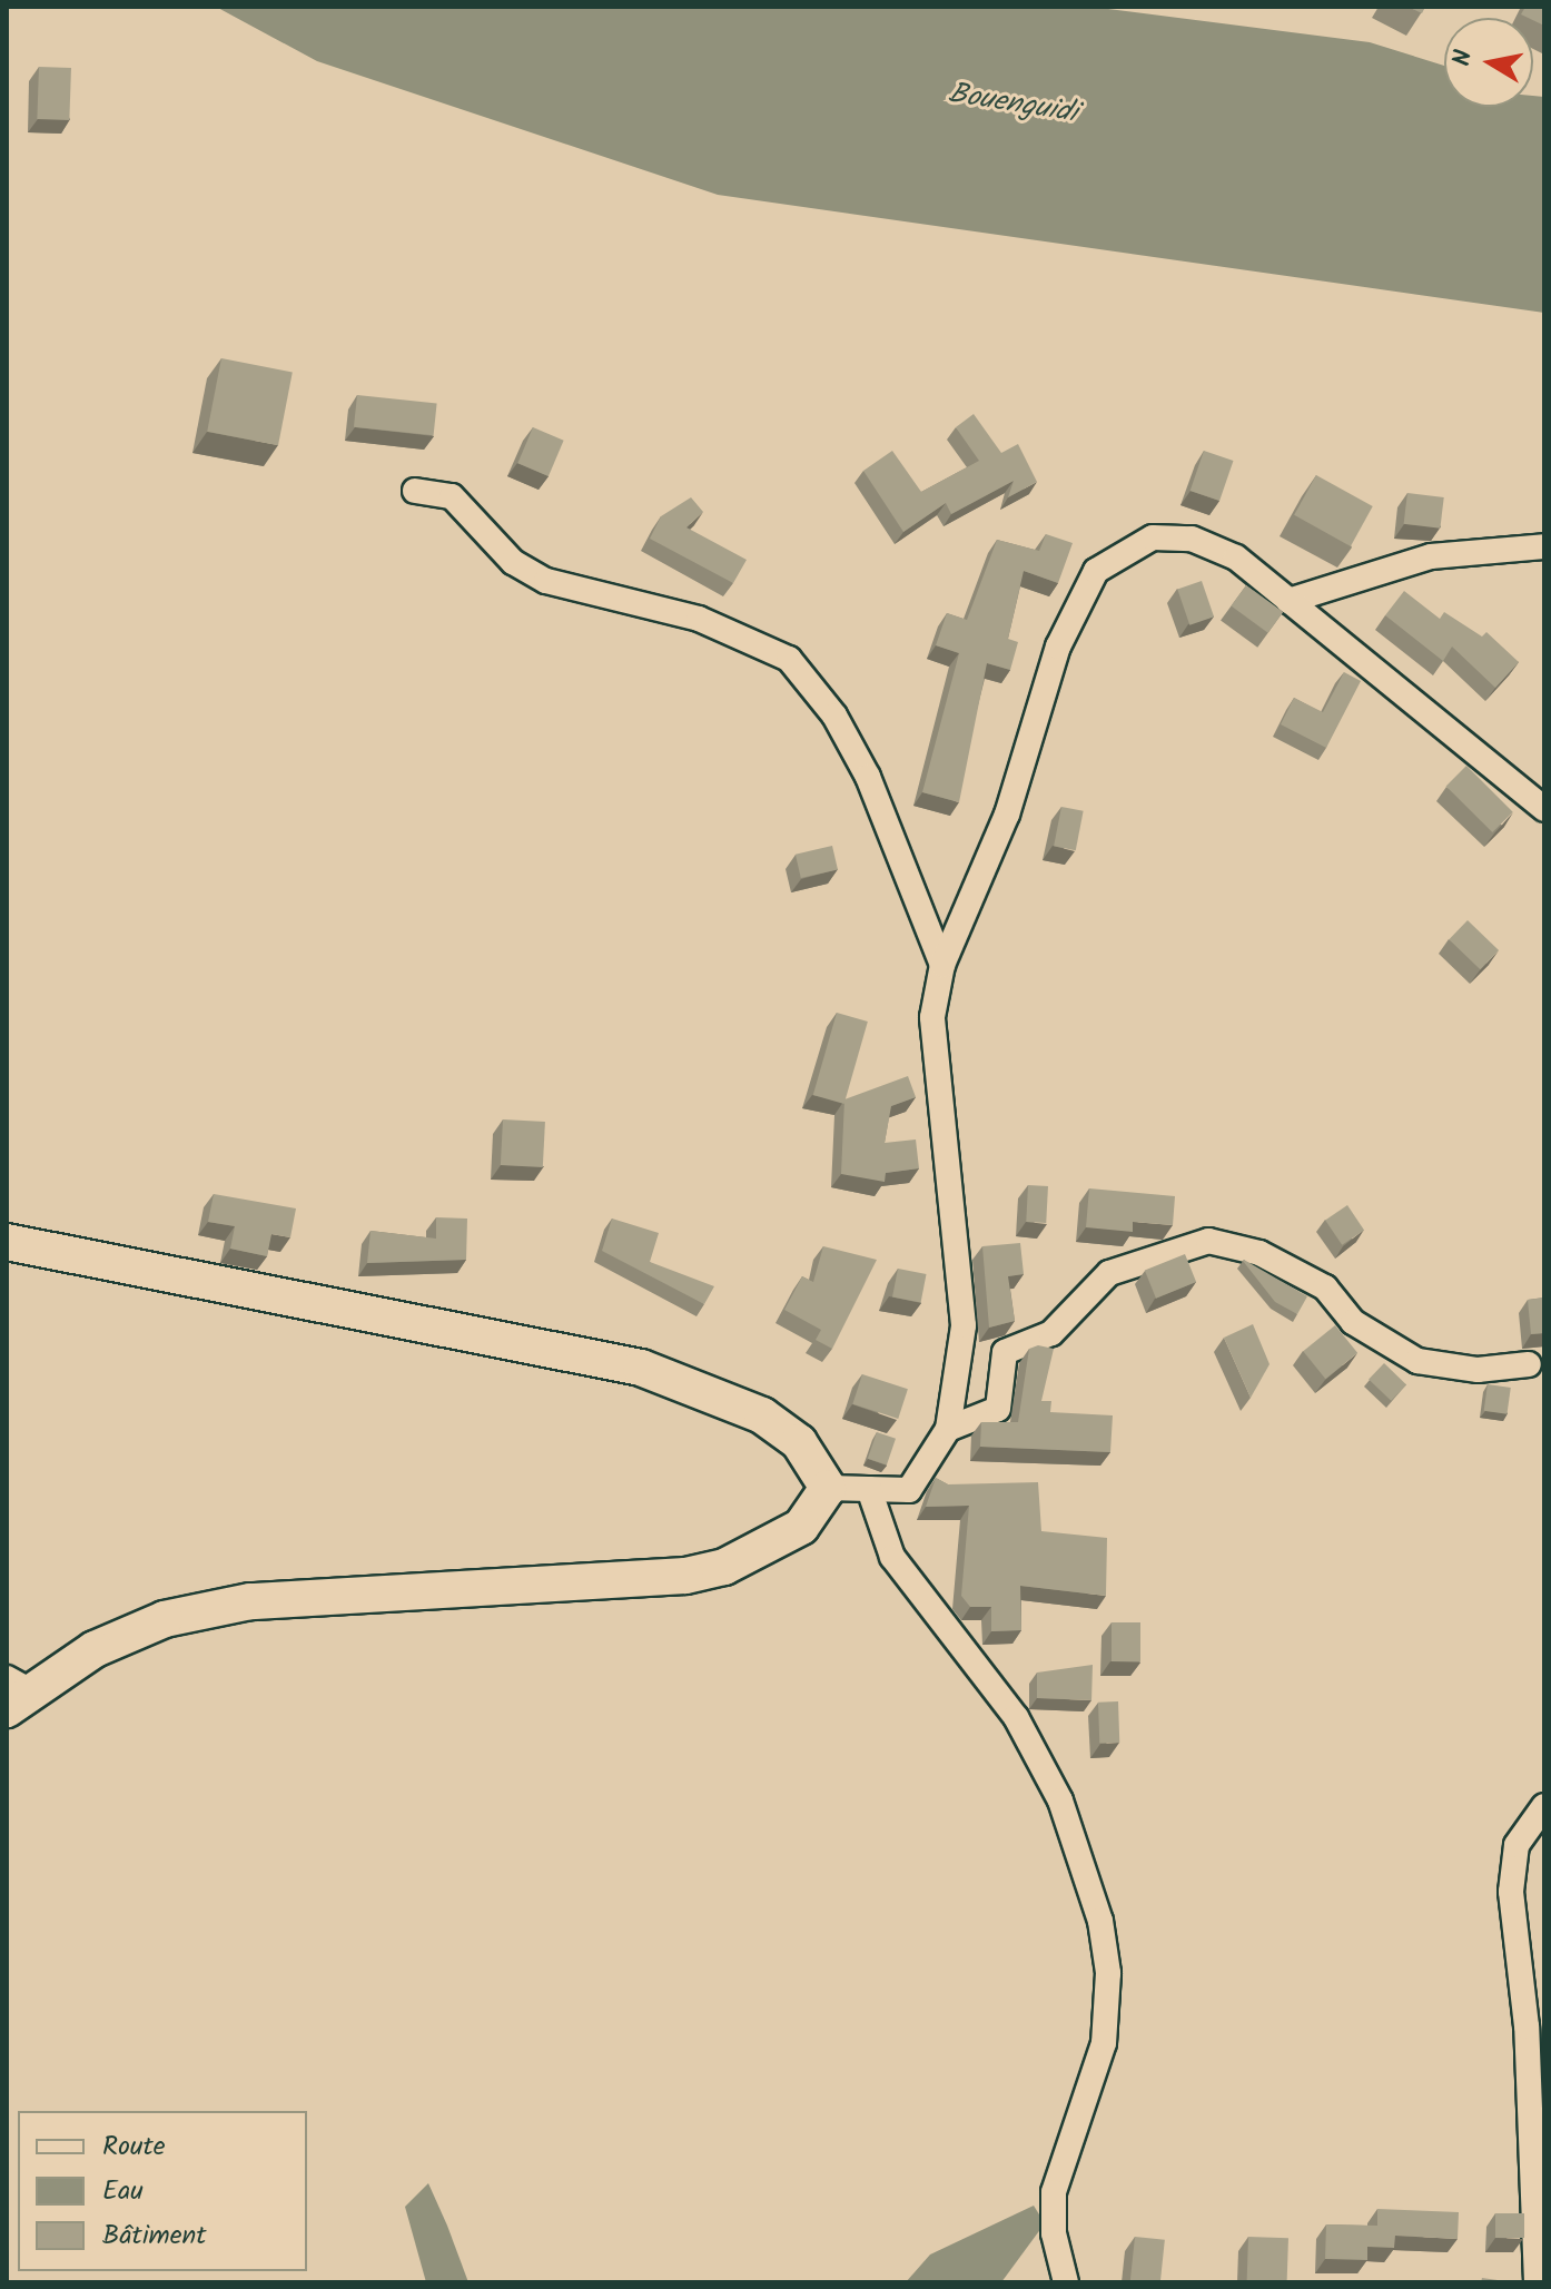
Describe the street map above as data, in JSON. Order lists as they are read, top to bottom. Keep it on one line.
{"water":["Bouenguidi"],"legend":["Route","Eau","Bâtiment"],"north":"left"}
